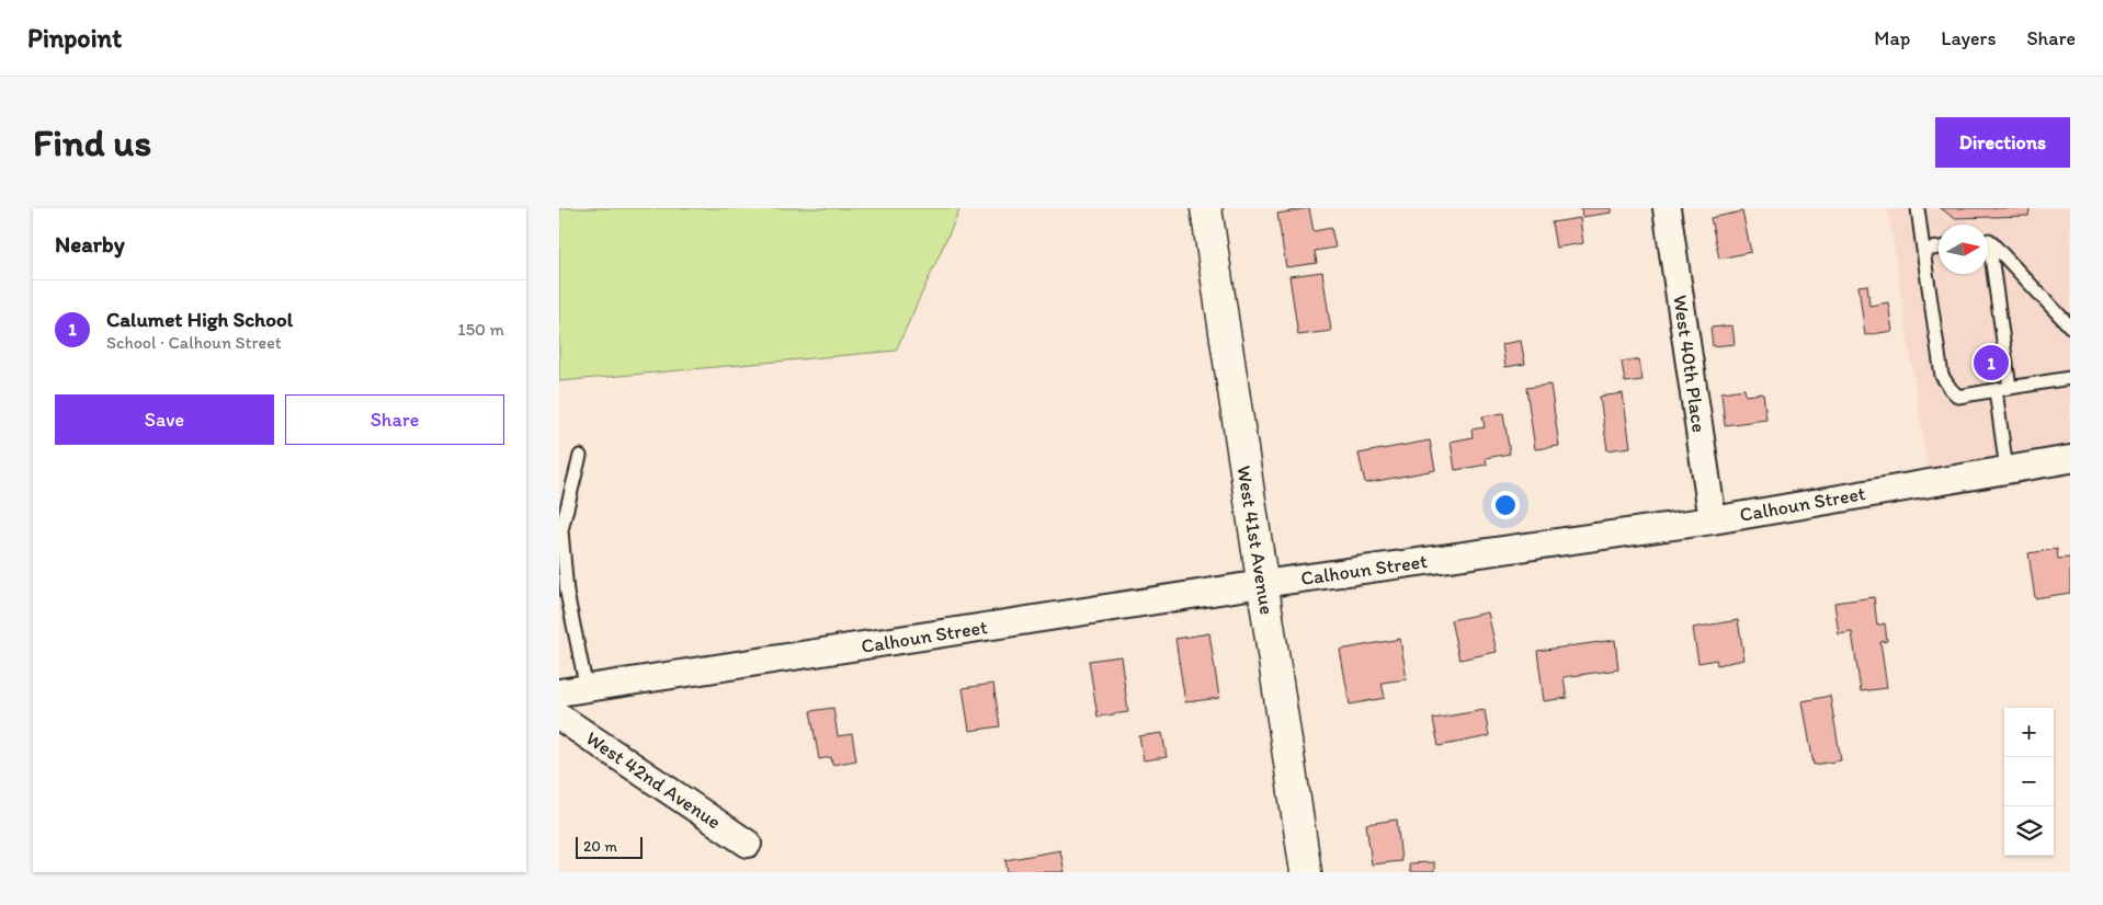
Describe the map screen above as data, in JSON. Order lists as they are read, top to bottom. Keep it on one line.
{"streets":{"street":["West 40th Place","Calhoun Street","West 41st Avenue","West 42nd Avenue"]},"crossings":[["West 40th Place","Calhoun Street"],["Calhoun Street","West 41st Avenue"]],"scale_bar":"20 m","north":"right","page":{"header":"Pinpoint","nav":["Map","Layers","Share"],"buttons":["Directions",["Save","Share"]],"title":"Find us","heading":"Nearby","list":[{"mark":"1","name":"Calumet High School","note":"School · Calhoun Street","value":"150 m"}],"pins":"1","map_buttons":["+","−"],"scale":"20 m"}}
